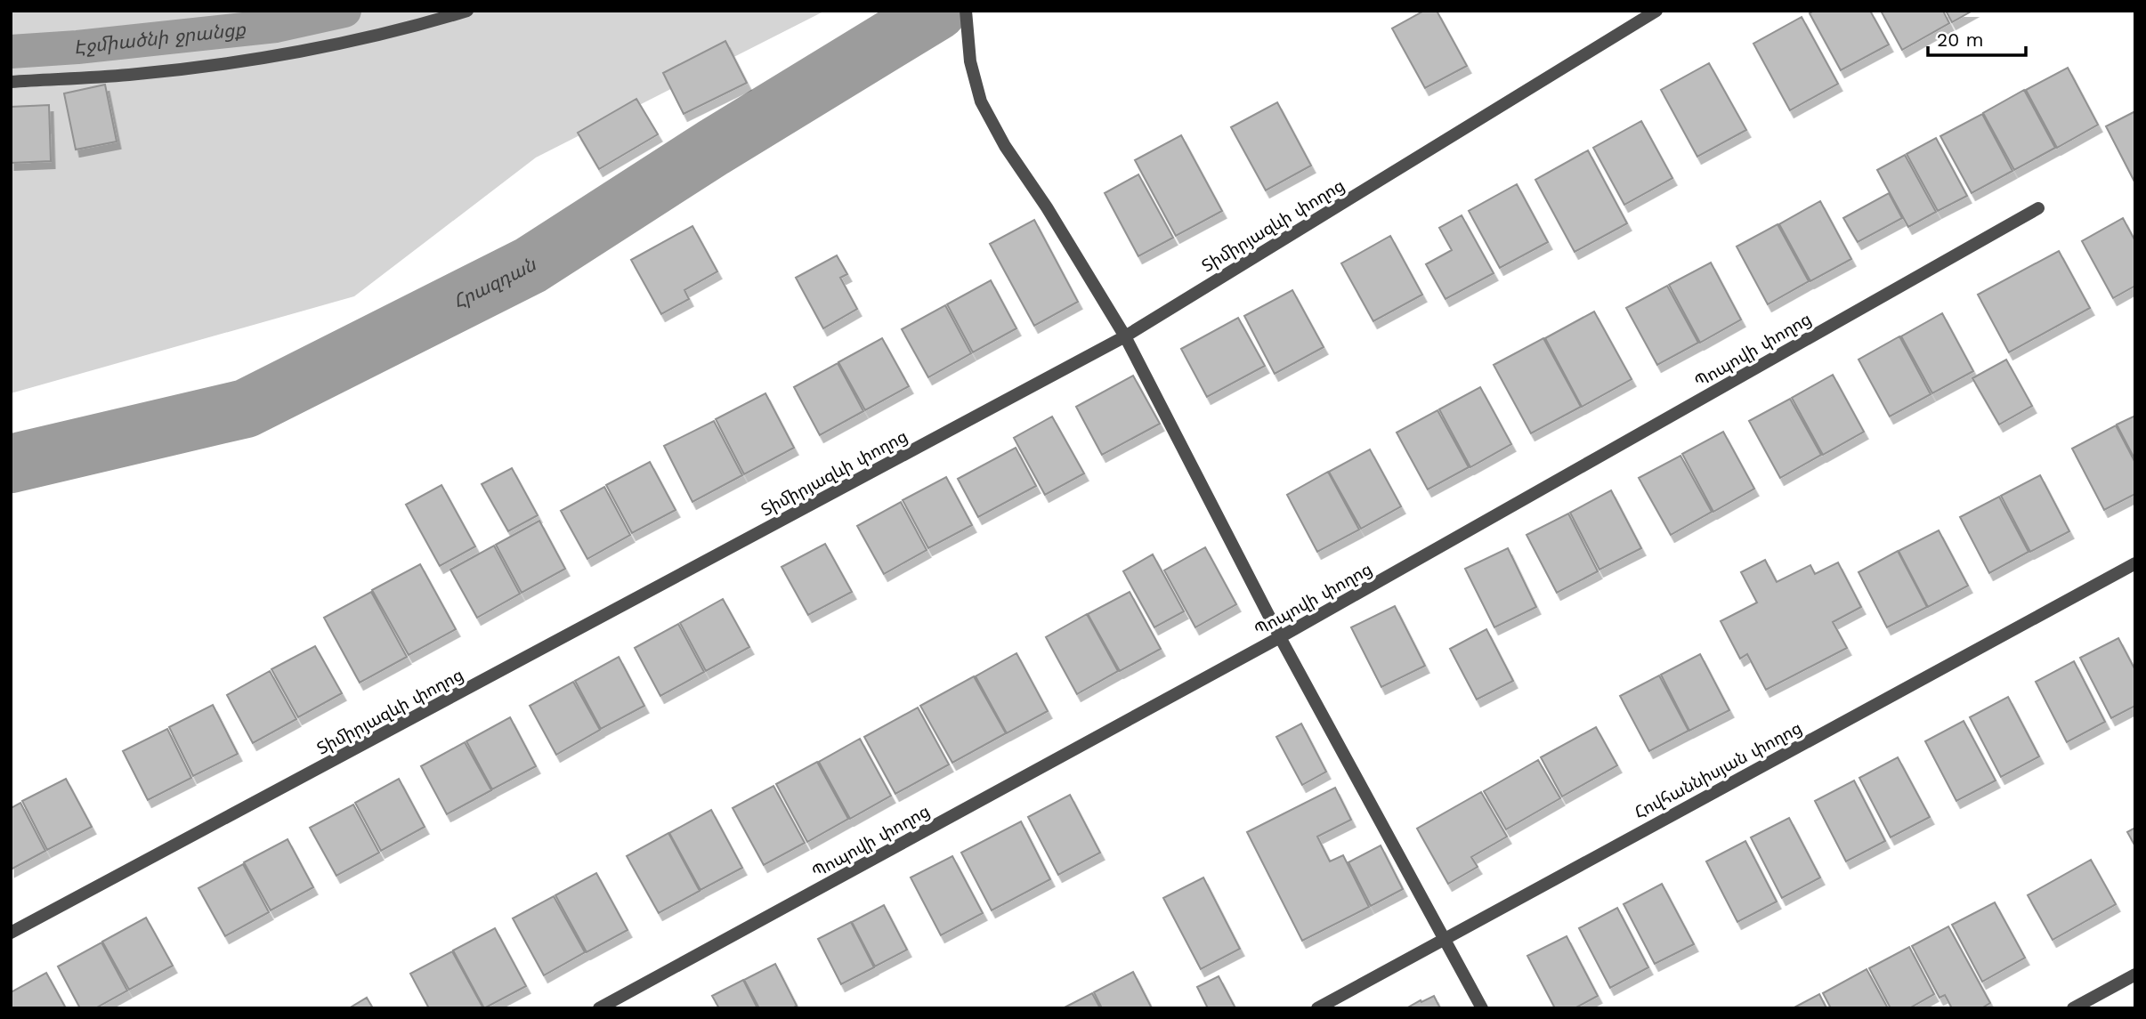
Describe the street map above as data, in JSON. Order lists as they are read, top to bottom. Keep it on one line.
{"streets":{"street":["Տիմիրյազևի փողոց","Պոպովի փողոց","Հովհաննիսյան փողոց"]},"water":["Էջմիածնի ջրանցք","Հրազդան"],"scale_bar":"20 m"}
